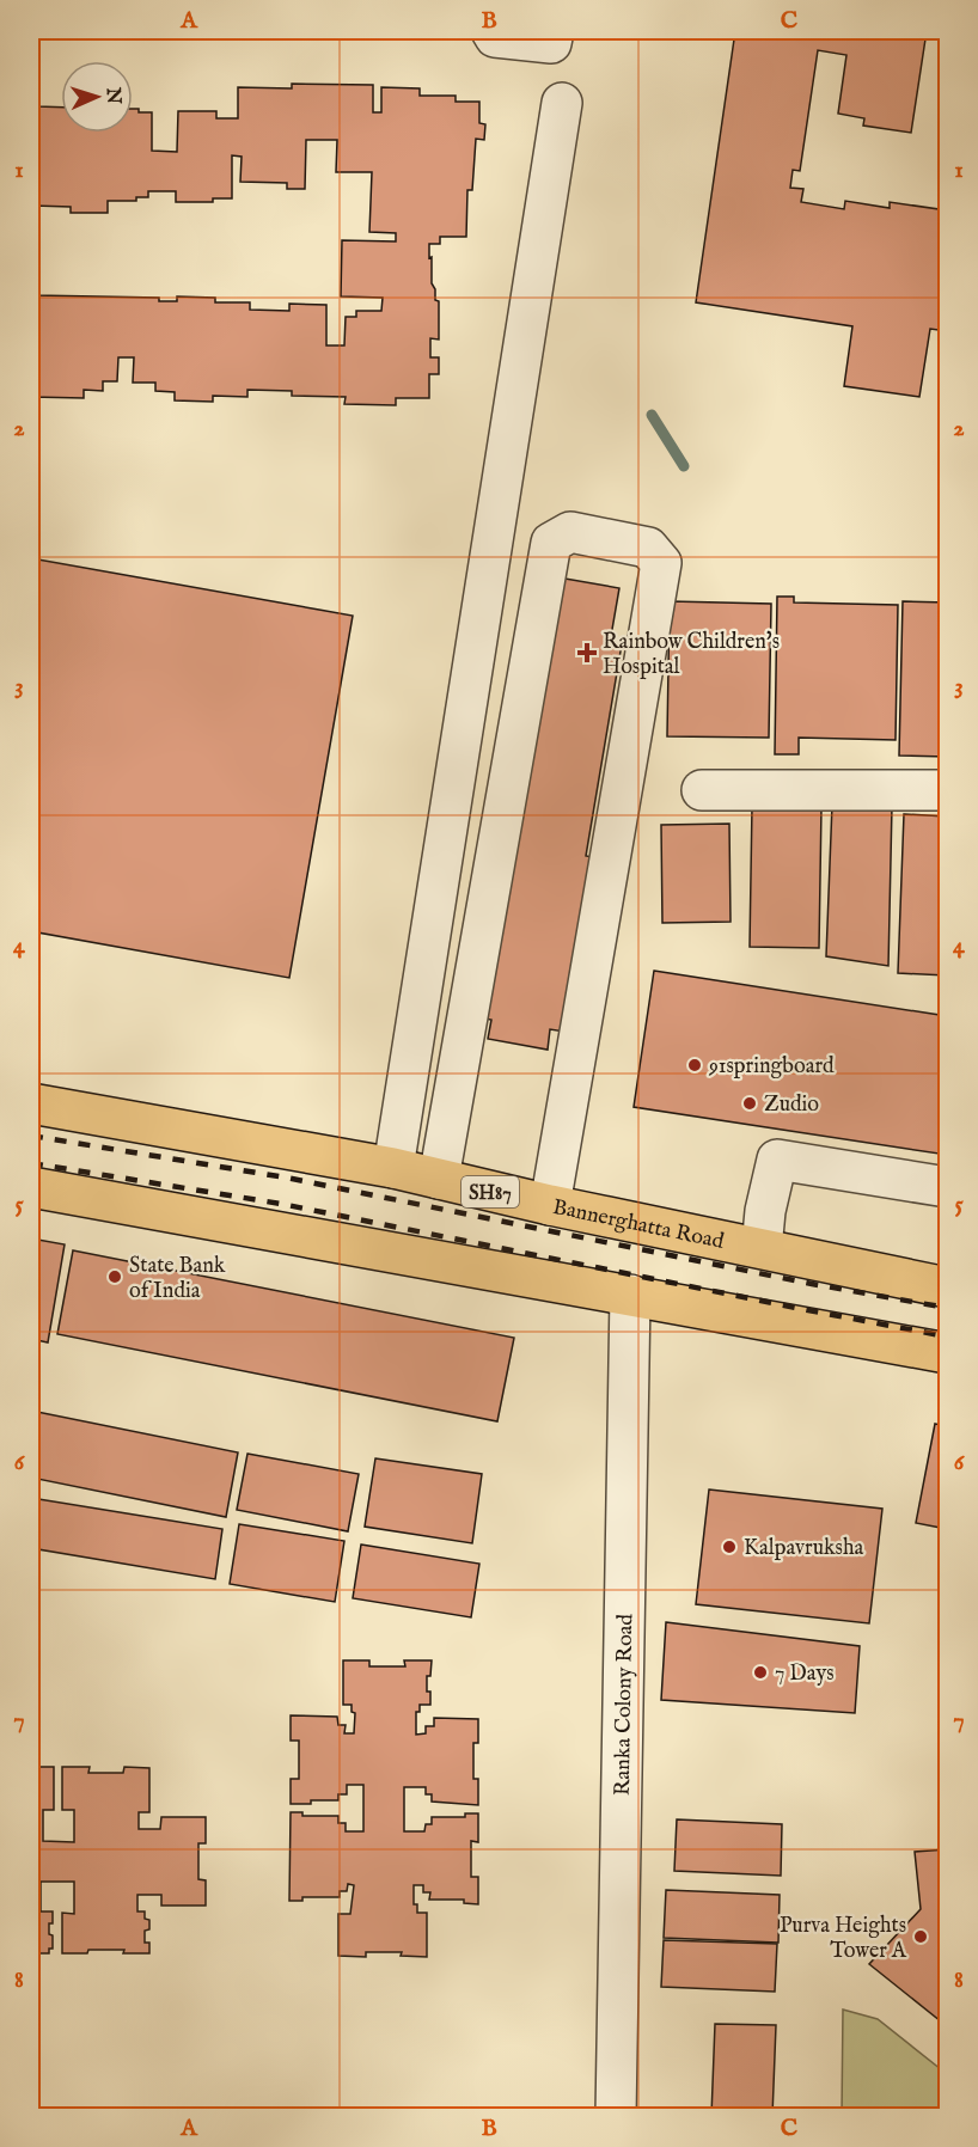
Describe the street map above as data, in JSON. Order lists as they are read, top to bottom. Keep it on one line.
{"streets":{"main road":["SH87","Bannerghatta Road"],"street":["Ranka Colony Road"]},"places":{"health":["Rainbow Children's Hospital"],"other":["91springboard","Zudio","State Bank of India","Kalpavruksha","7 Days","Purva Heights Tower A"]},"north":"right","grid":{"columns":["A","B","C"],"rows":["1","2","3","4","5","6","7","8"]}}
